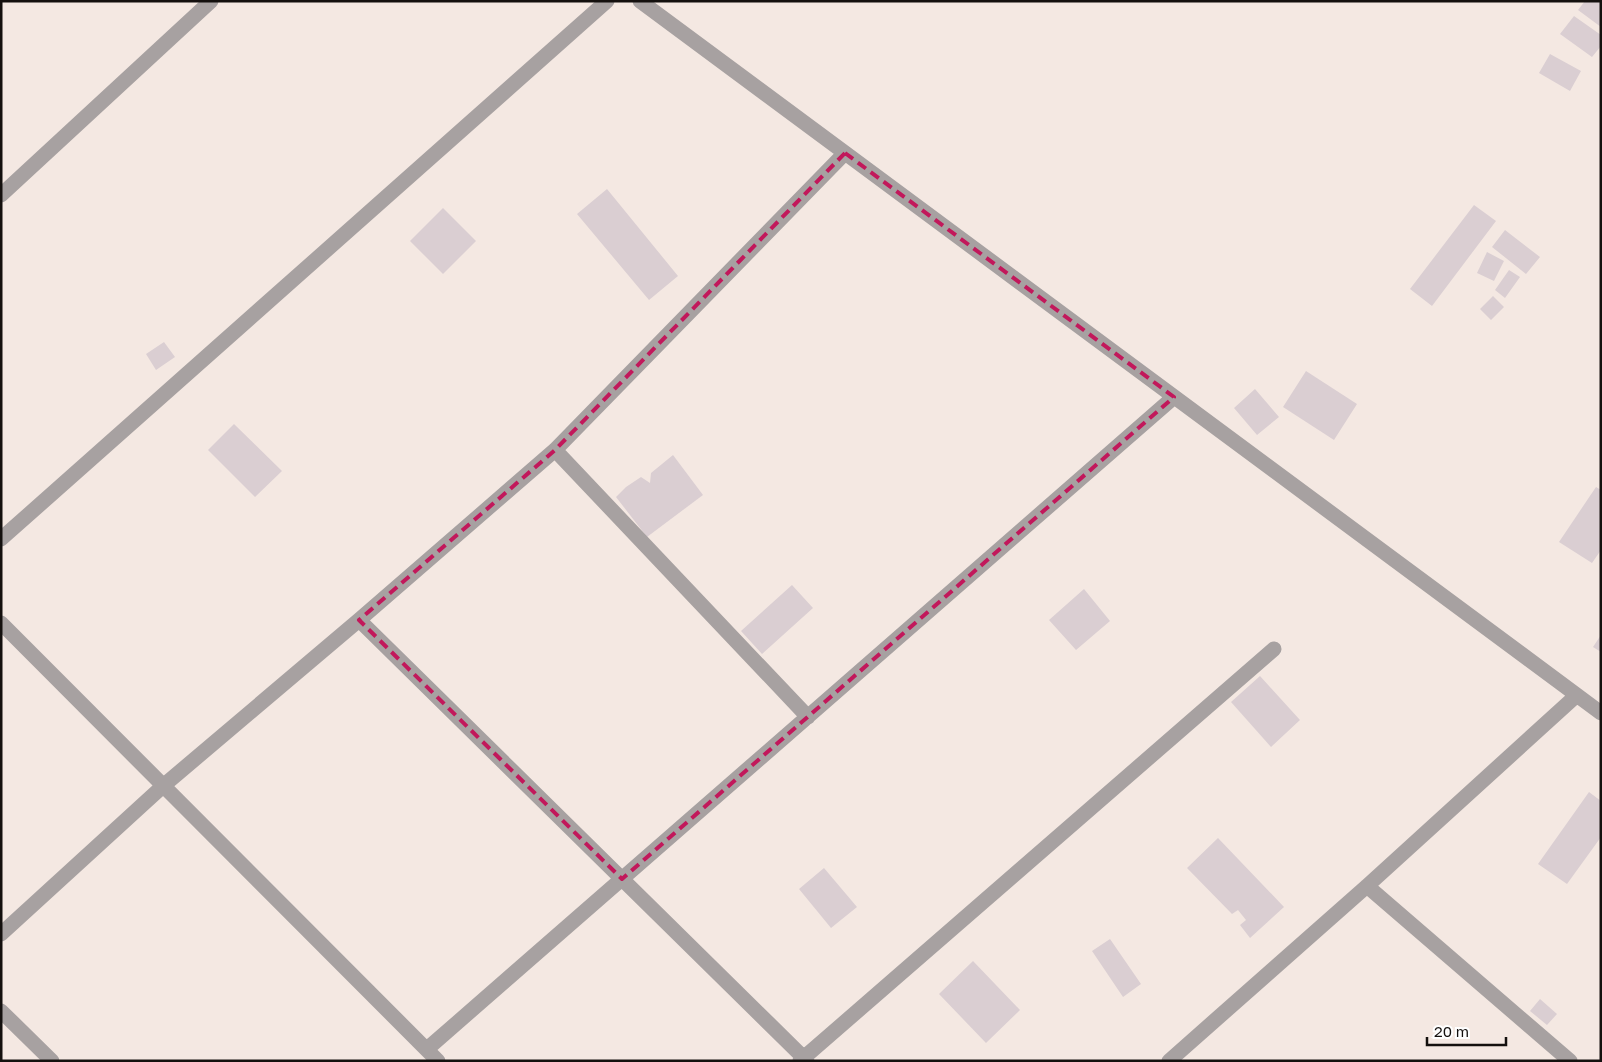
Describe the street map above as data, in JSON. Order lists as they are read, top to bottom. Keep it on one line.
{"scale_bar":"20 m"}
